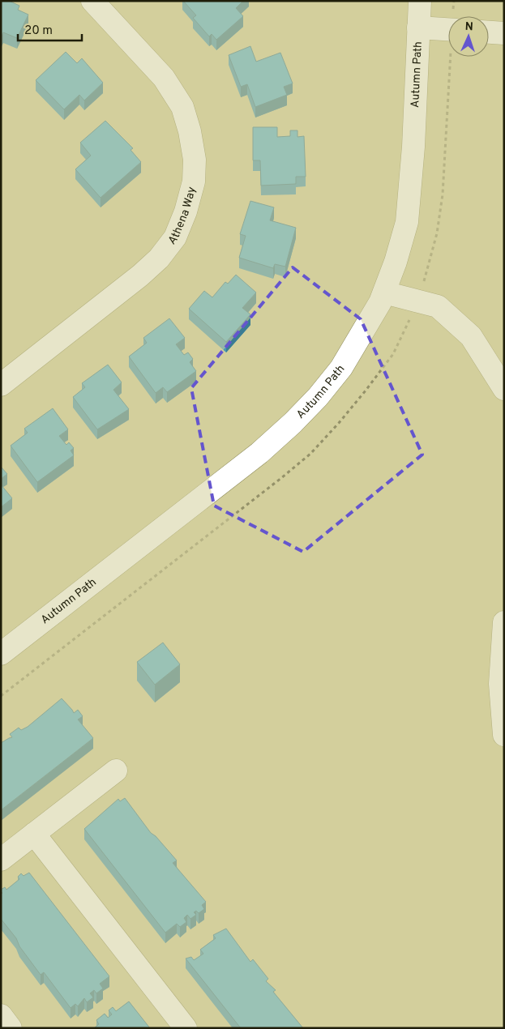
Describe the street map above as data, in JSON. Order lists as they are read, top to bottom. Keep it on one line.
{"streets":{"street":["Autumn Path","Athena Way"]},"scale_bar":"20 m","north":"top"}
